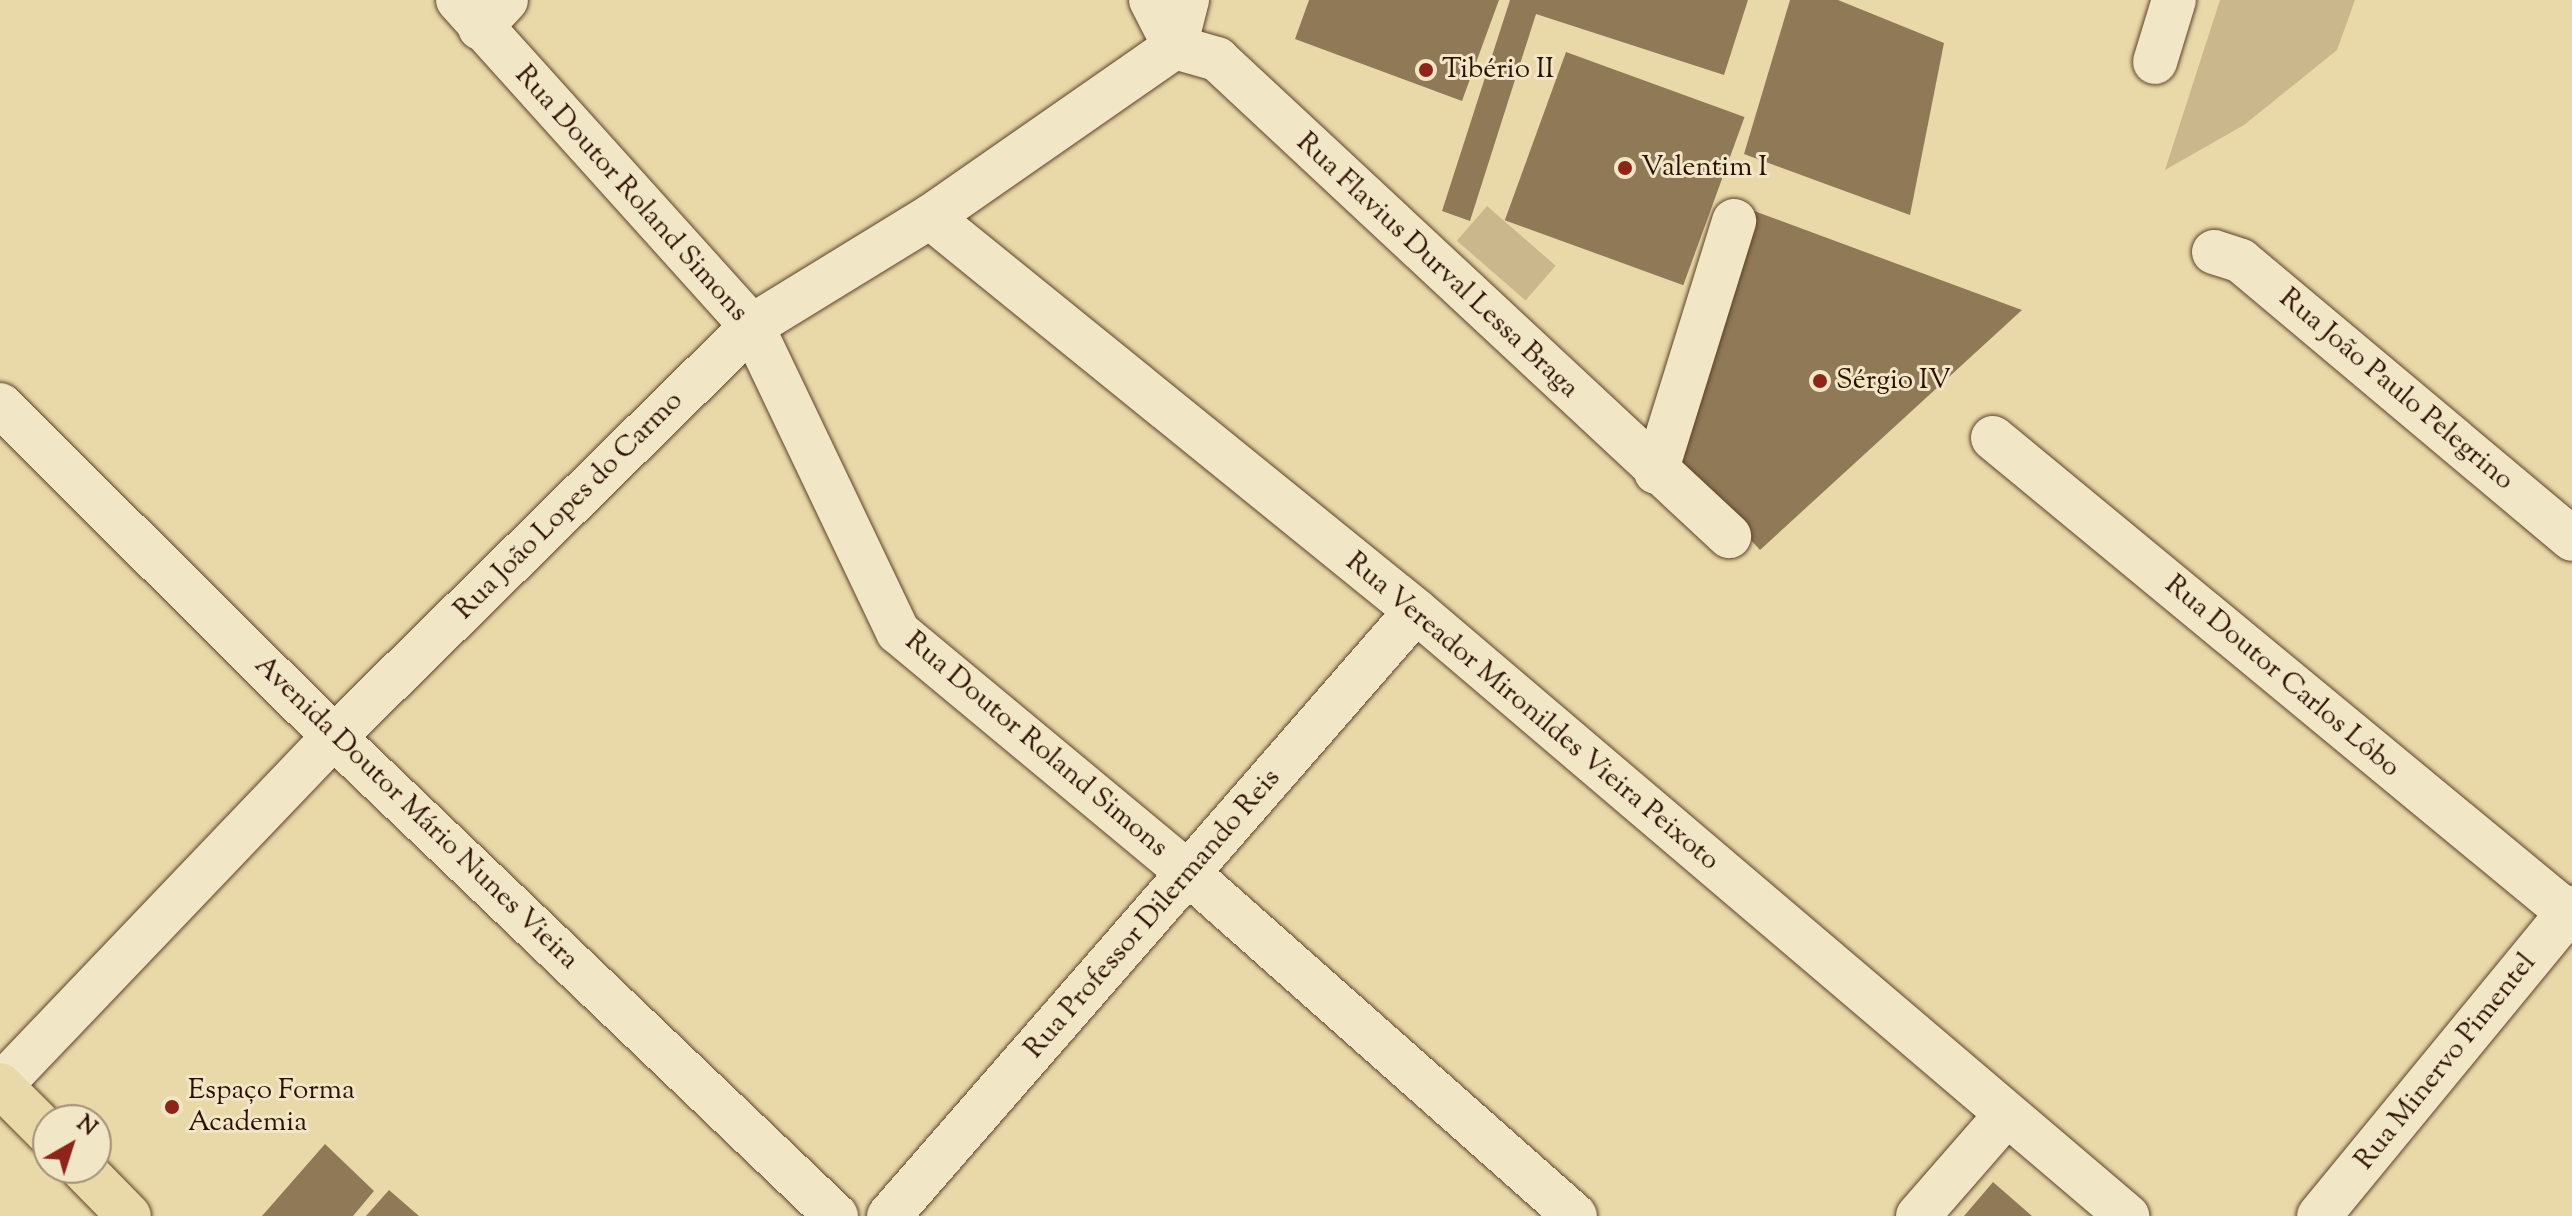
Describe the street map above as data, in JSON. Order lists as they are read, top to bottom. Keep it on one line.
{"streets":{"street":["Rua Doutor Roland Simons","Rua Flavius Durval Lessa Braga","Rua João Paulo Pelegrino","Rua João Lopes do Carmo","Rua Doutor Carlos Lôbo","Rua Vereador Mironildes Vieira Peixoto","Avenida Doutor Mário Nunes Vieira","Rua Professor Dilermando Reis","Rua Minervo Pimentel"]},"crossings":[["Rua Doutor Roland Simons","Rua João Lopes do Carmo"],["Rua Doutor Roland Simons","Rua Professor Dilermando Reis"],["Rua Flavius Durval Lessa Braga","Rua João Lopes do Carmo"],["Rua João Lopes do Carmo","Rua Vereador Mironildes Vieira Peixoto"],["Rua João Lopes do Carmo","Avenida Doutor Mário Nunes Vieira"],["Rua Doutor Carlos Lôbo","Rua Minervo Pimentel"],["Rua Vereador Mironildes Vieira Peixoto","Rua Professor Dilermando Reis"]],"places":["Tibério II","Valentim I","Sérgio IV","Espaço Forma Academia"],"north":"top right"}
